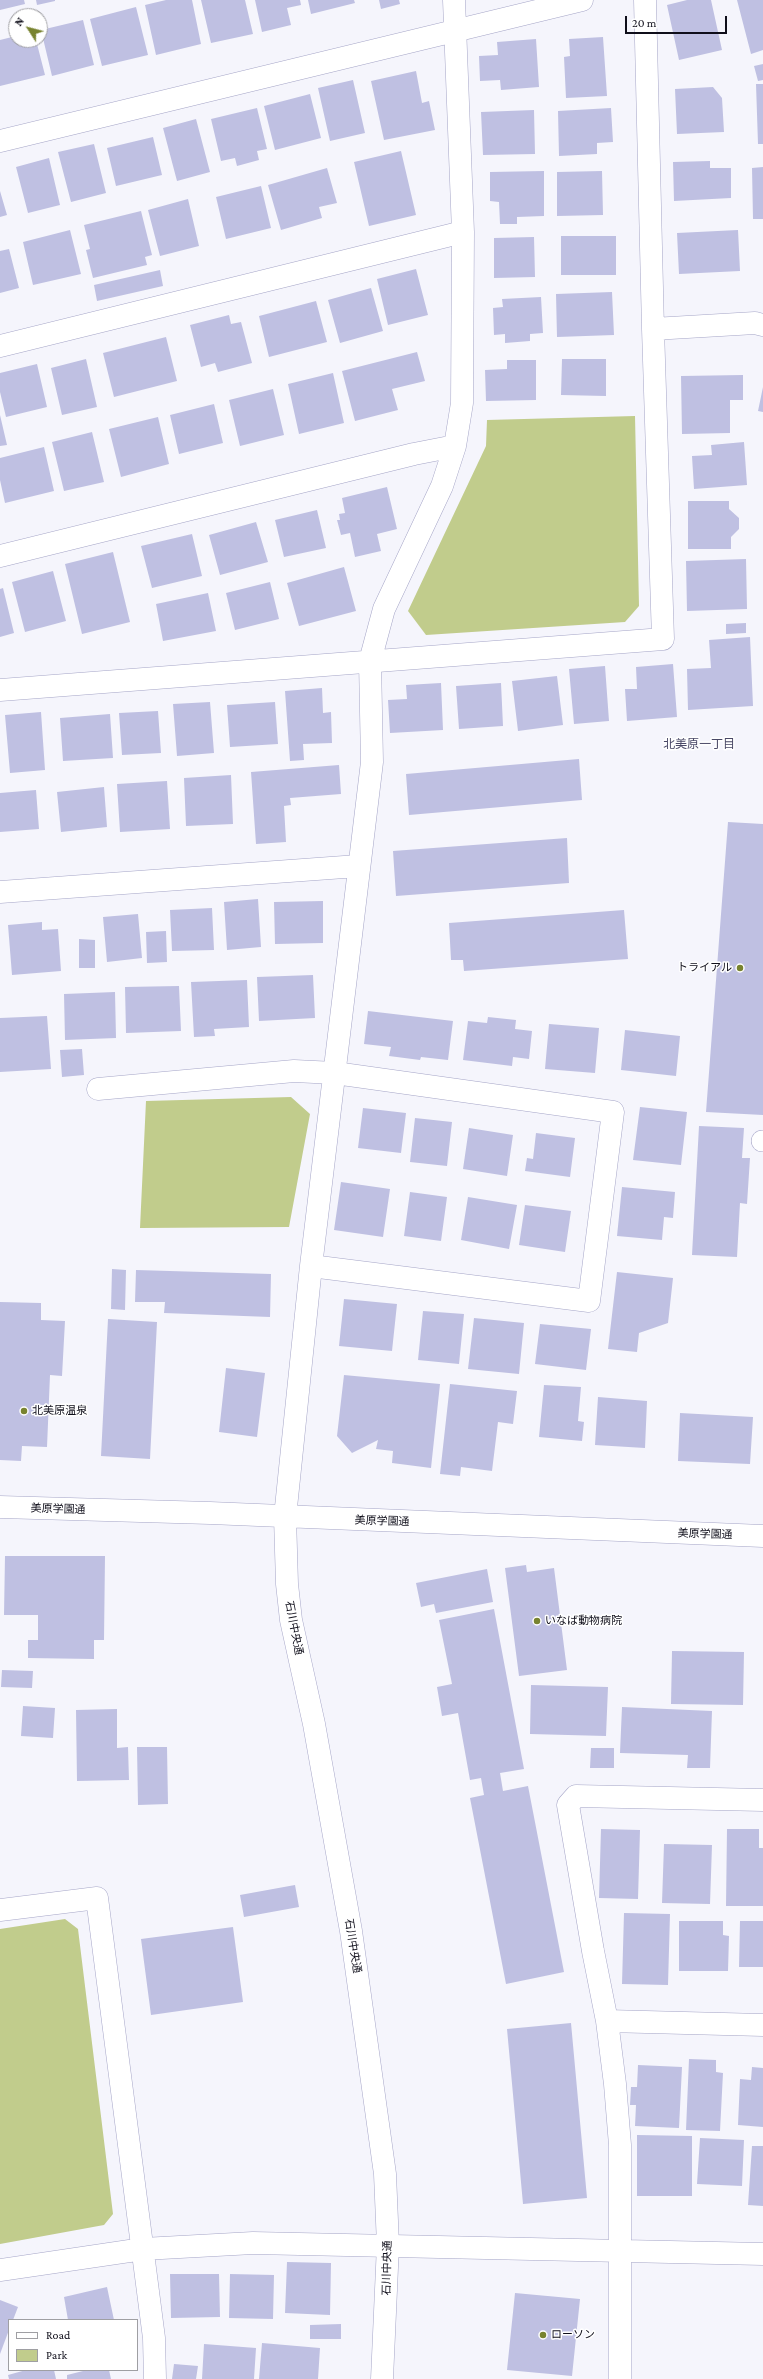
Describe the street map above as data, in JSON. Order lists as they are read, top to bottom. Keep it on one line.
{"streets":{"street":["美原学園通","石川中央通"]},"crossings":[["美原学園通","石川中央通"]],"districts":["北美原一丁目"],"places":["トライアル","北美原温泉","いなば動物病院","ローソン"],"legend":["Road","Park"],"scale_bar":"20 m","north":"top left"}
